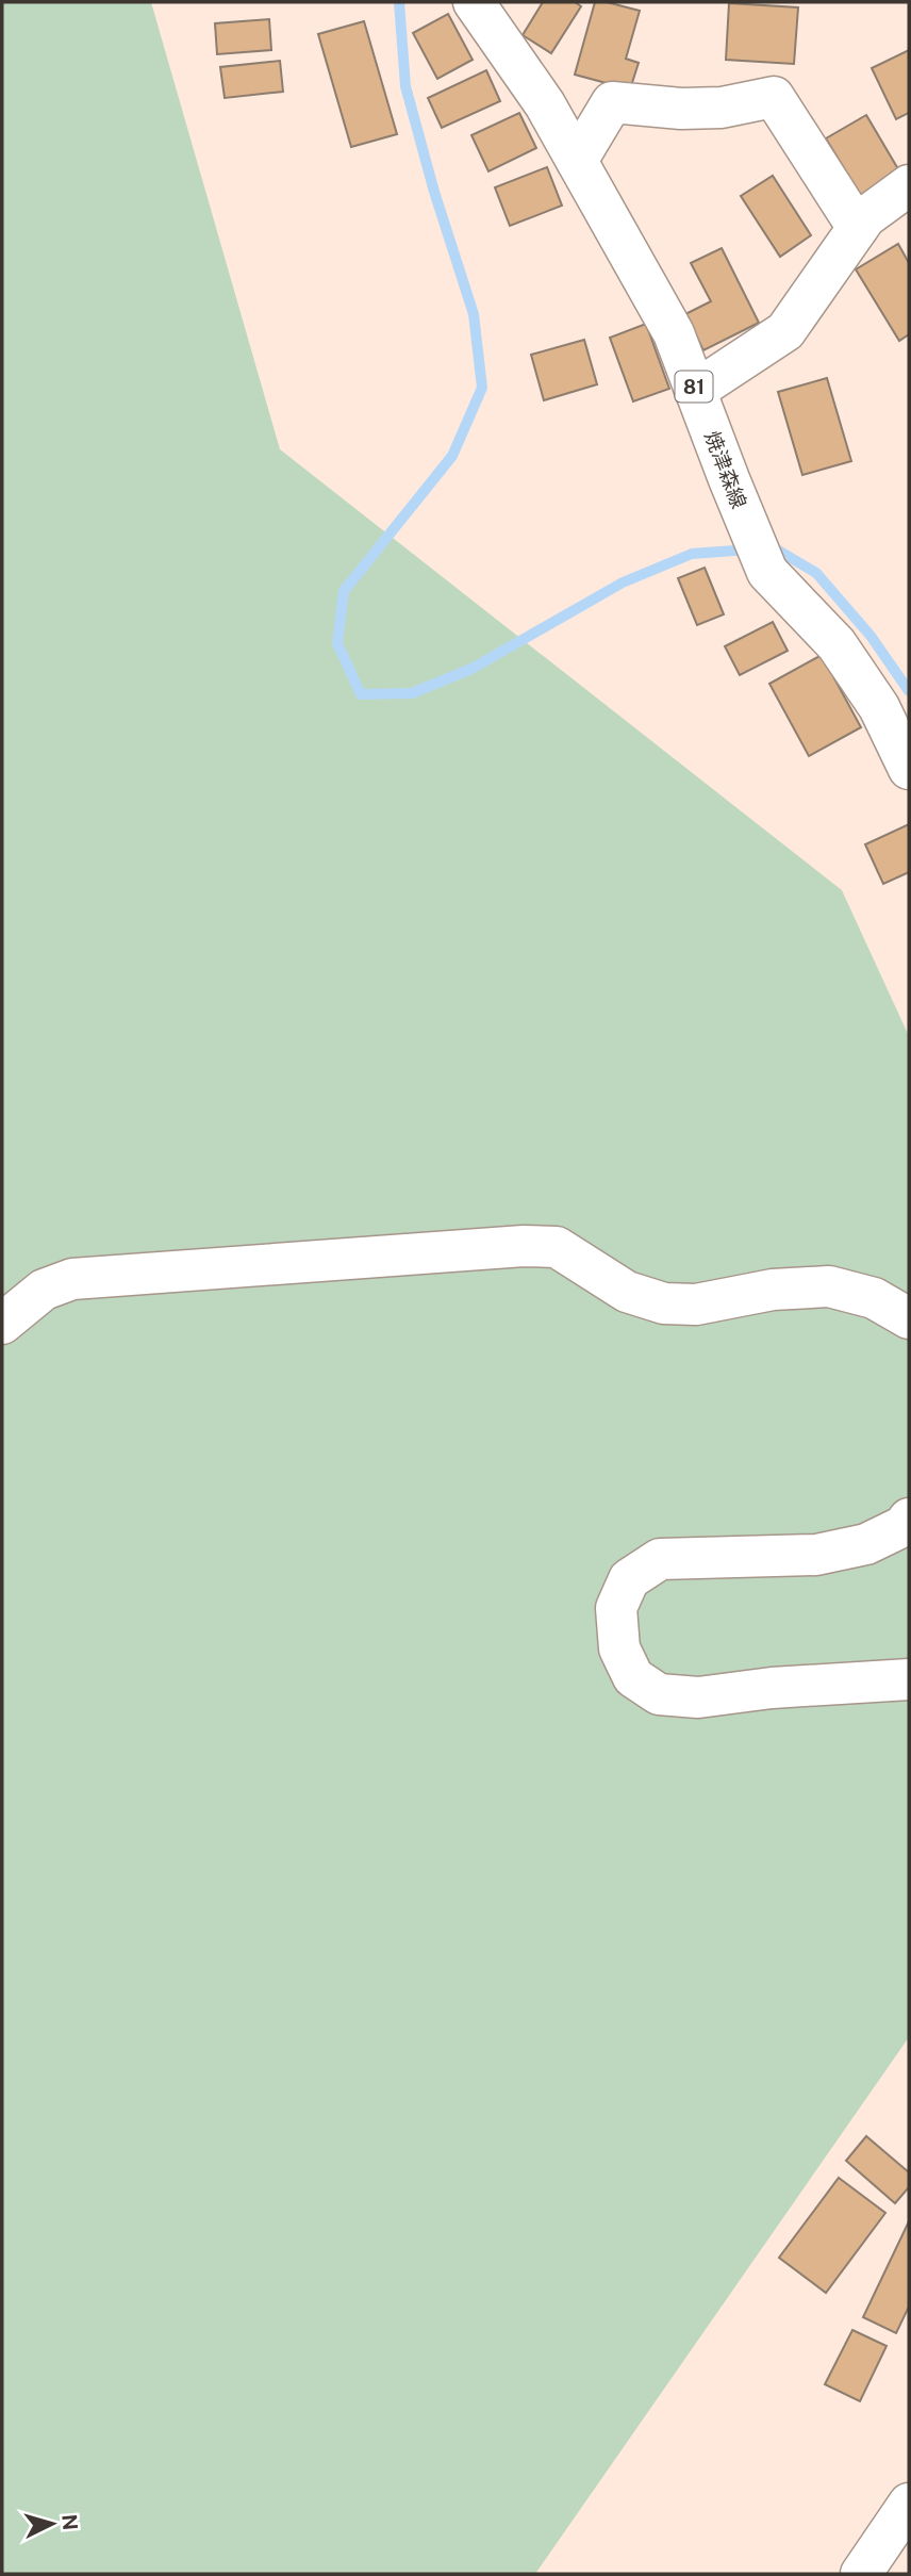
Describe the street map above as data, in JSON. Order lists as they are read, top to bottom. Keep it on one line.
{"streets":{"street":["81","焼津森線"]},"north":"right"}
